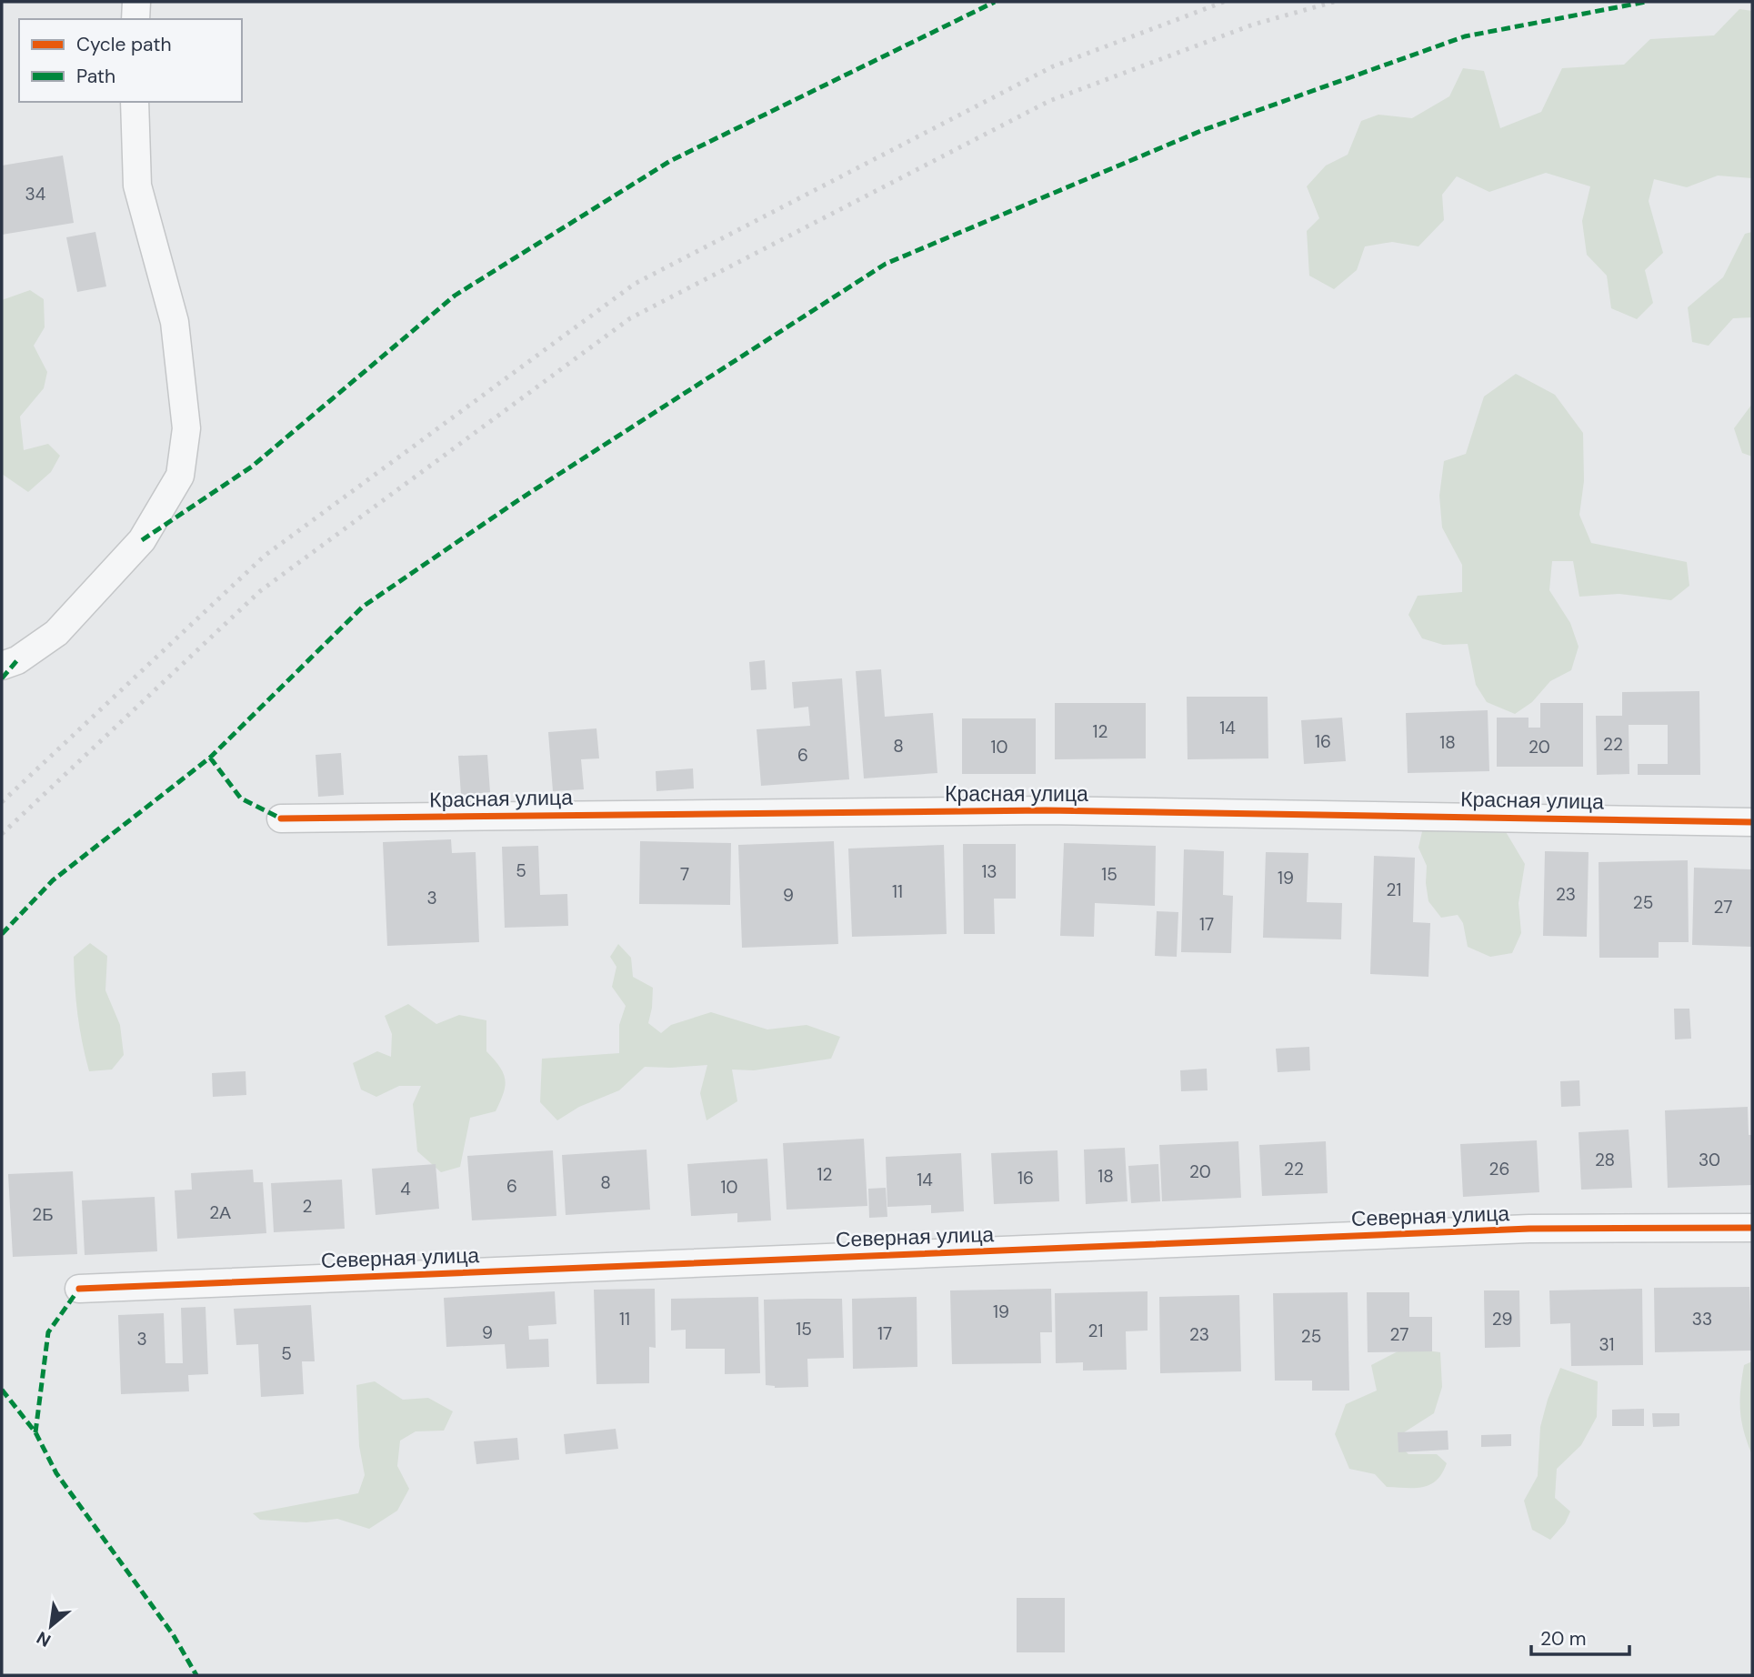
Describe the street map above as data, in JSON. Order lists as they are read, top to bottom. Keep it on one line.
{"streets":{"street":["Красная улица","Северная улица"]},"house_numbers":["34","14","12","16","18","22","8","10","20","6","5","13","7","15","19","21","11","23","9","3","25","27","17","28","30","22","26","20","12","18","16","14","8","6","10","4","2","2А","2Б","19","11","29","33","15","21","9","17","23","27","25","3","31","5"],"legend":["Cycle path","Path"],"scale_bar":"20 m","north":"bottom left"}
